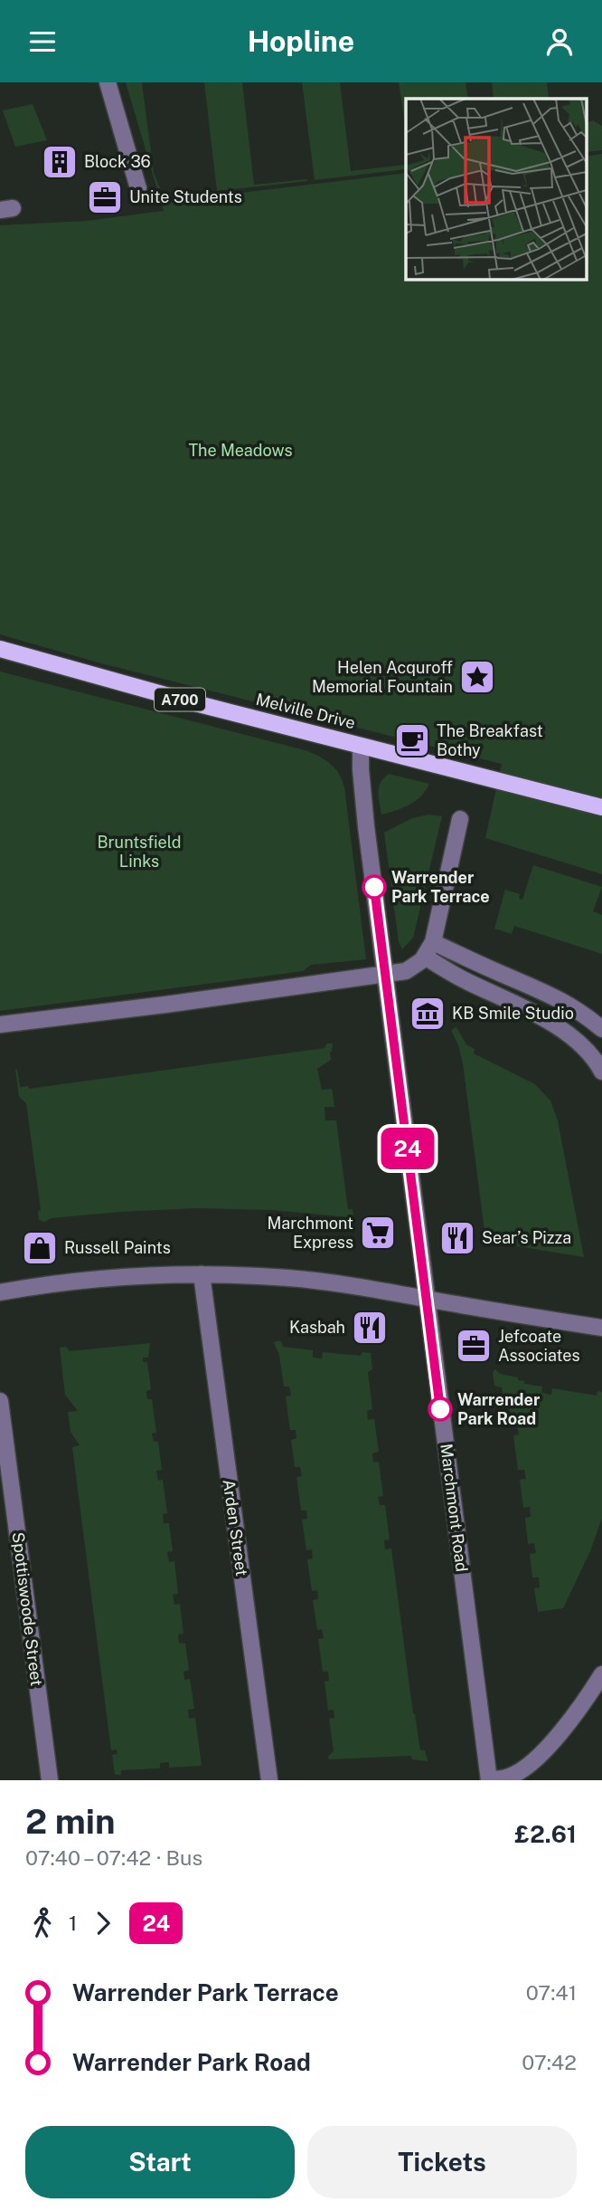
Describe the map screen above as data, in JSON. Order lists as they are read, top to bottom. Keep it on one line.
{"streets":{"main road":["A700","Melville Drive"],"street":["Marchmont Road","Arden Street","Spottiswoode Street"]},"crossings":[["Melville Drive","Marchmont Road"]],"parks":["The Meadows","Bruntsfield Links"],"places":{"building":["Block 36"],"office":["Unite Students","Jefcoate Associates"],"place":["Helen Acquroff Memorial Fountain"],"cafe":["The Breakfast Bothy"],"other":["Warrender Park Terrace","Warrender Park Road"],"museum":["KB Smile Studio"],"supermarket":["Marchmont Express"],"restaurant":["Sear’s Pizza","Kasbah"],"shop":["Russell Paints"]},"lines":["bus line 24"],"page":{"header":"Hopline","on_map":"24","heading":["2 min","07:40 – 07:42 · Bus","£2.61"],"legs":["1","24"],"list":[{"name":"Warrender Park Terrace","value":"07:41"},{"name":"Warrender Park Road","value":"07:42"}],"buttons":["Start","Tickets"]}}
